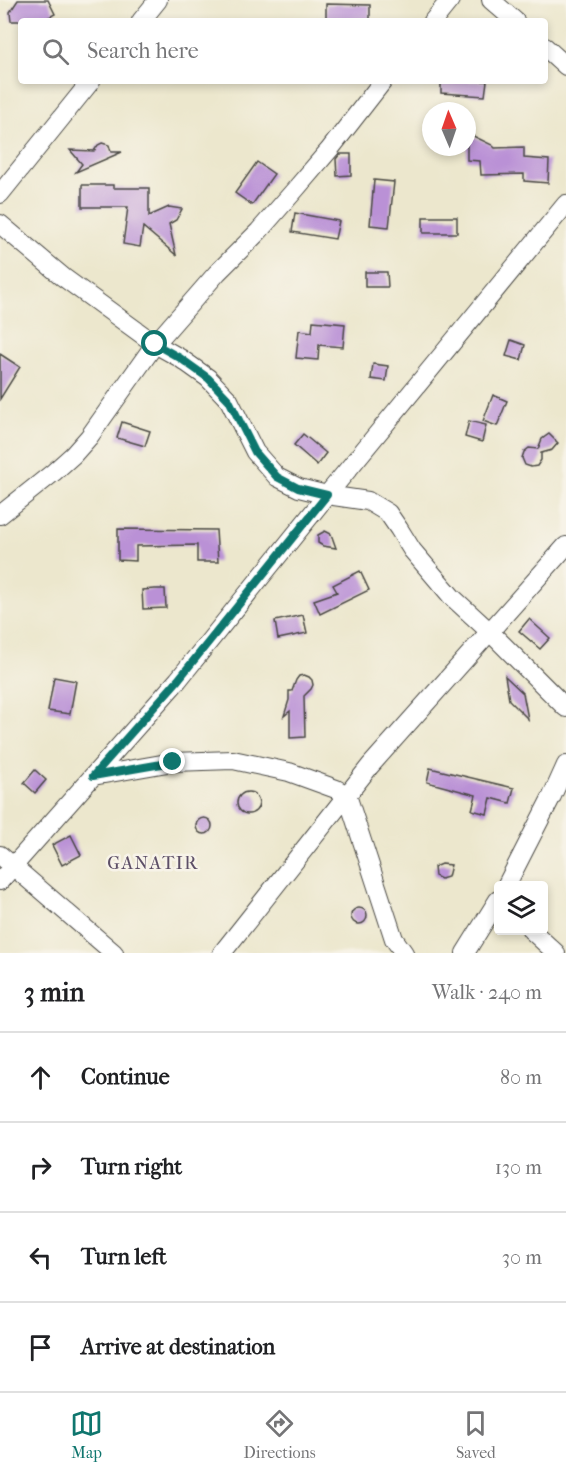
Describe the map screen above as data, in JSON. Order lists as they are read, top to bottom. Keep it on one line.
{"districts":["GANATIR"],"north":"top","page":{"search":"Search here","heading":["3 min","Walk · 240 m"],"list":[["Continue","80 m"],["Turn right","130 m"],["Turn left","30 m"],"Arrive at destination"],"nav":["Map","Directions","Saved"]}}
